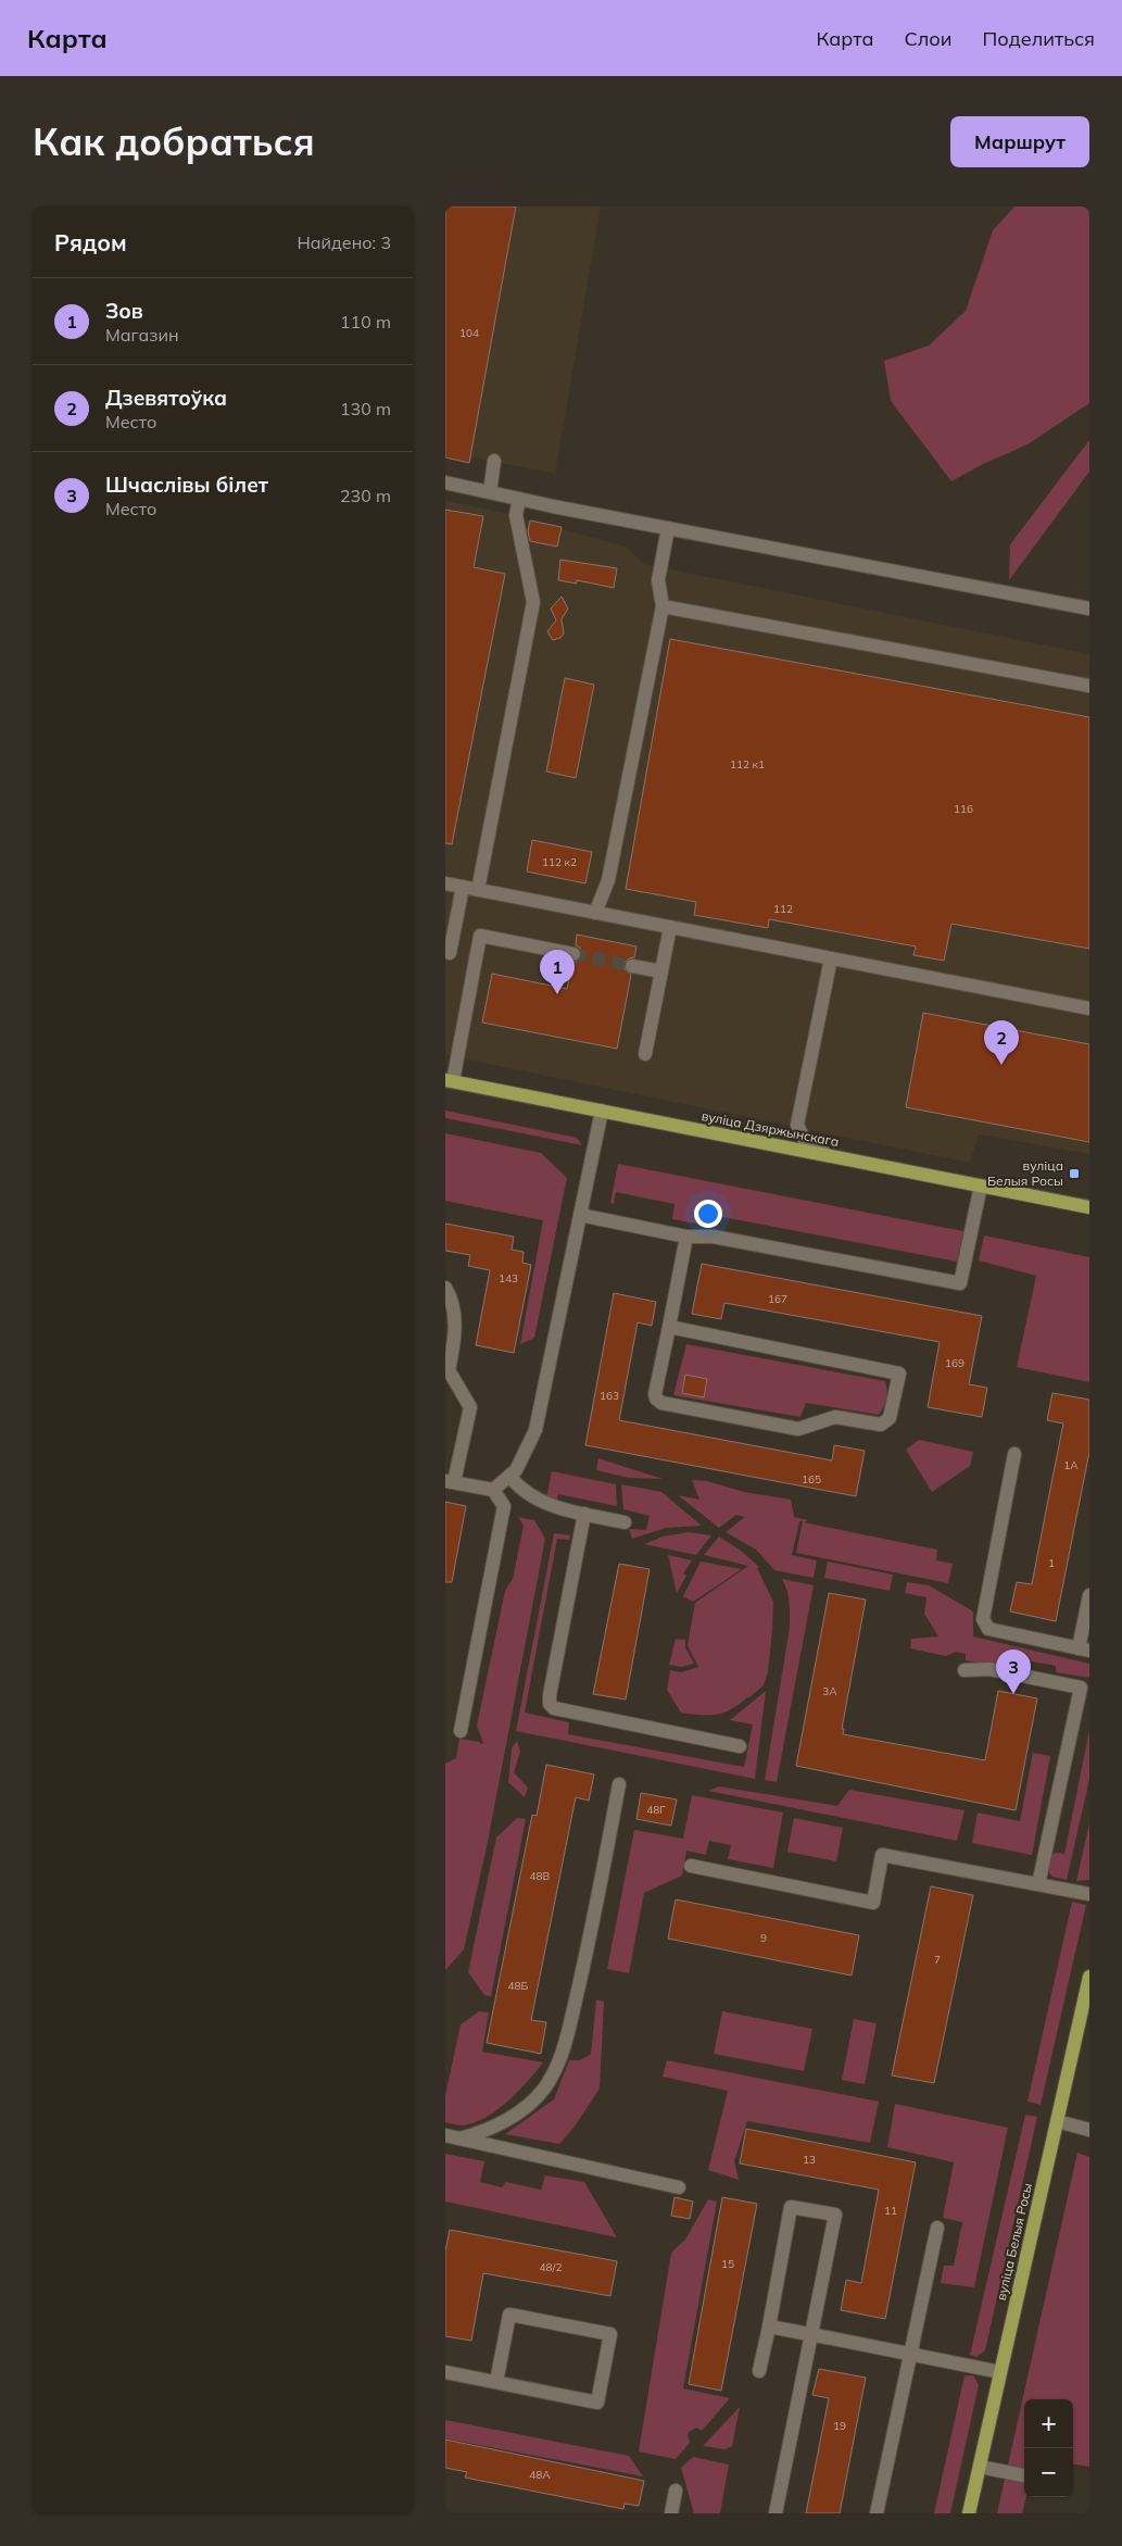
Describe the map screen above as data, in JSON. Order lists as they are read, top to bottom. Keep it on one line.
{"streets":{"main road":["вуліца Дзяржынскага","вуліца Белыя Росы"]},"places":{"transit":["вуліца Белыя Росы"]},"house_numbers":["104","112 к1","116","112 к2","112","143","167","169","163","1А","165","1","3А","48Г","48В","9","7","48Б","13","11","15","48/2","19","48А"],"page":{"header":"Карта","nav":["Карта","Слои","Поделиться"],"buttons":"Маршрут","title":"Как добраться","heading":["Рядом","Найдено: 3"],"list":[{"mark":"1","name":"Зов","note":"Магазин","value":"110 m"},{"mark":"2","name":"Дзевятоўка","note":"Место","value":"130 m"},{"mark":"3","name":"Шчаслівы білет","note":"Место","value":"230 m"}],"pins":["1","2","3"],"map_buttons":["+","−"]}}
